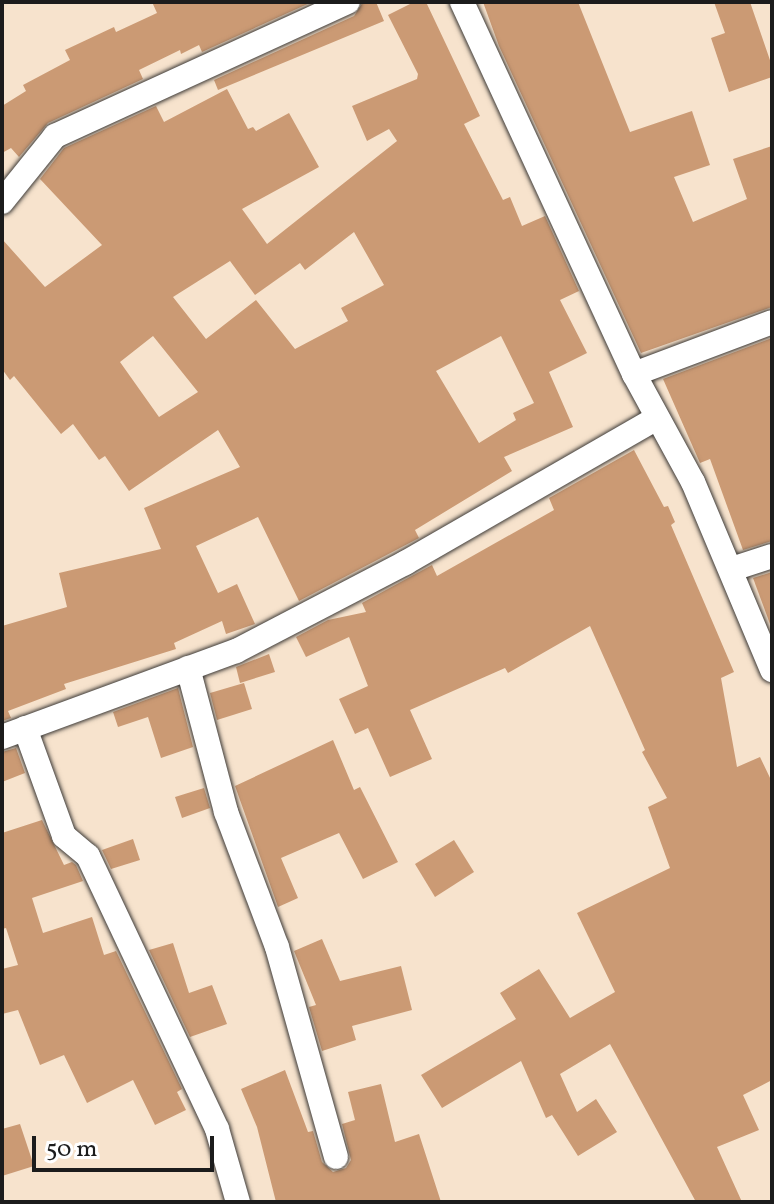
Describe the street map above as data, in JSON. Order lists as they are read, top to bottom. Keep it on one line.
{"scale_bar":"50 m"}
